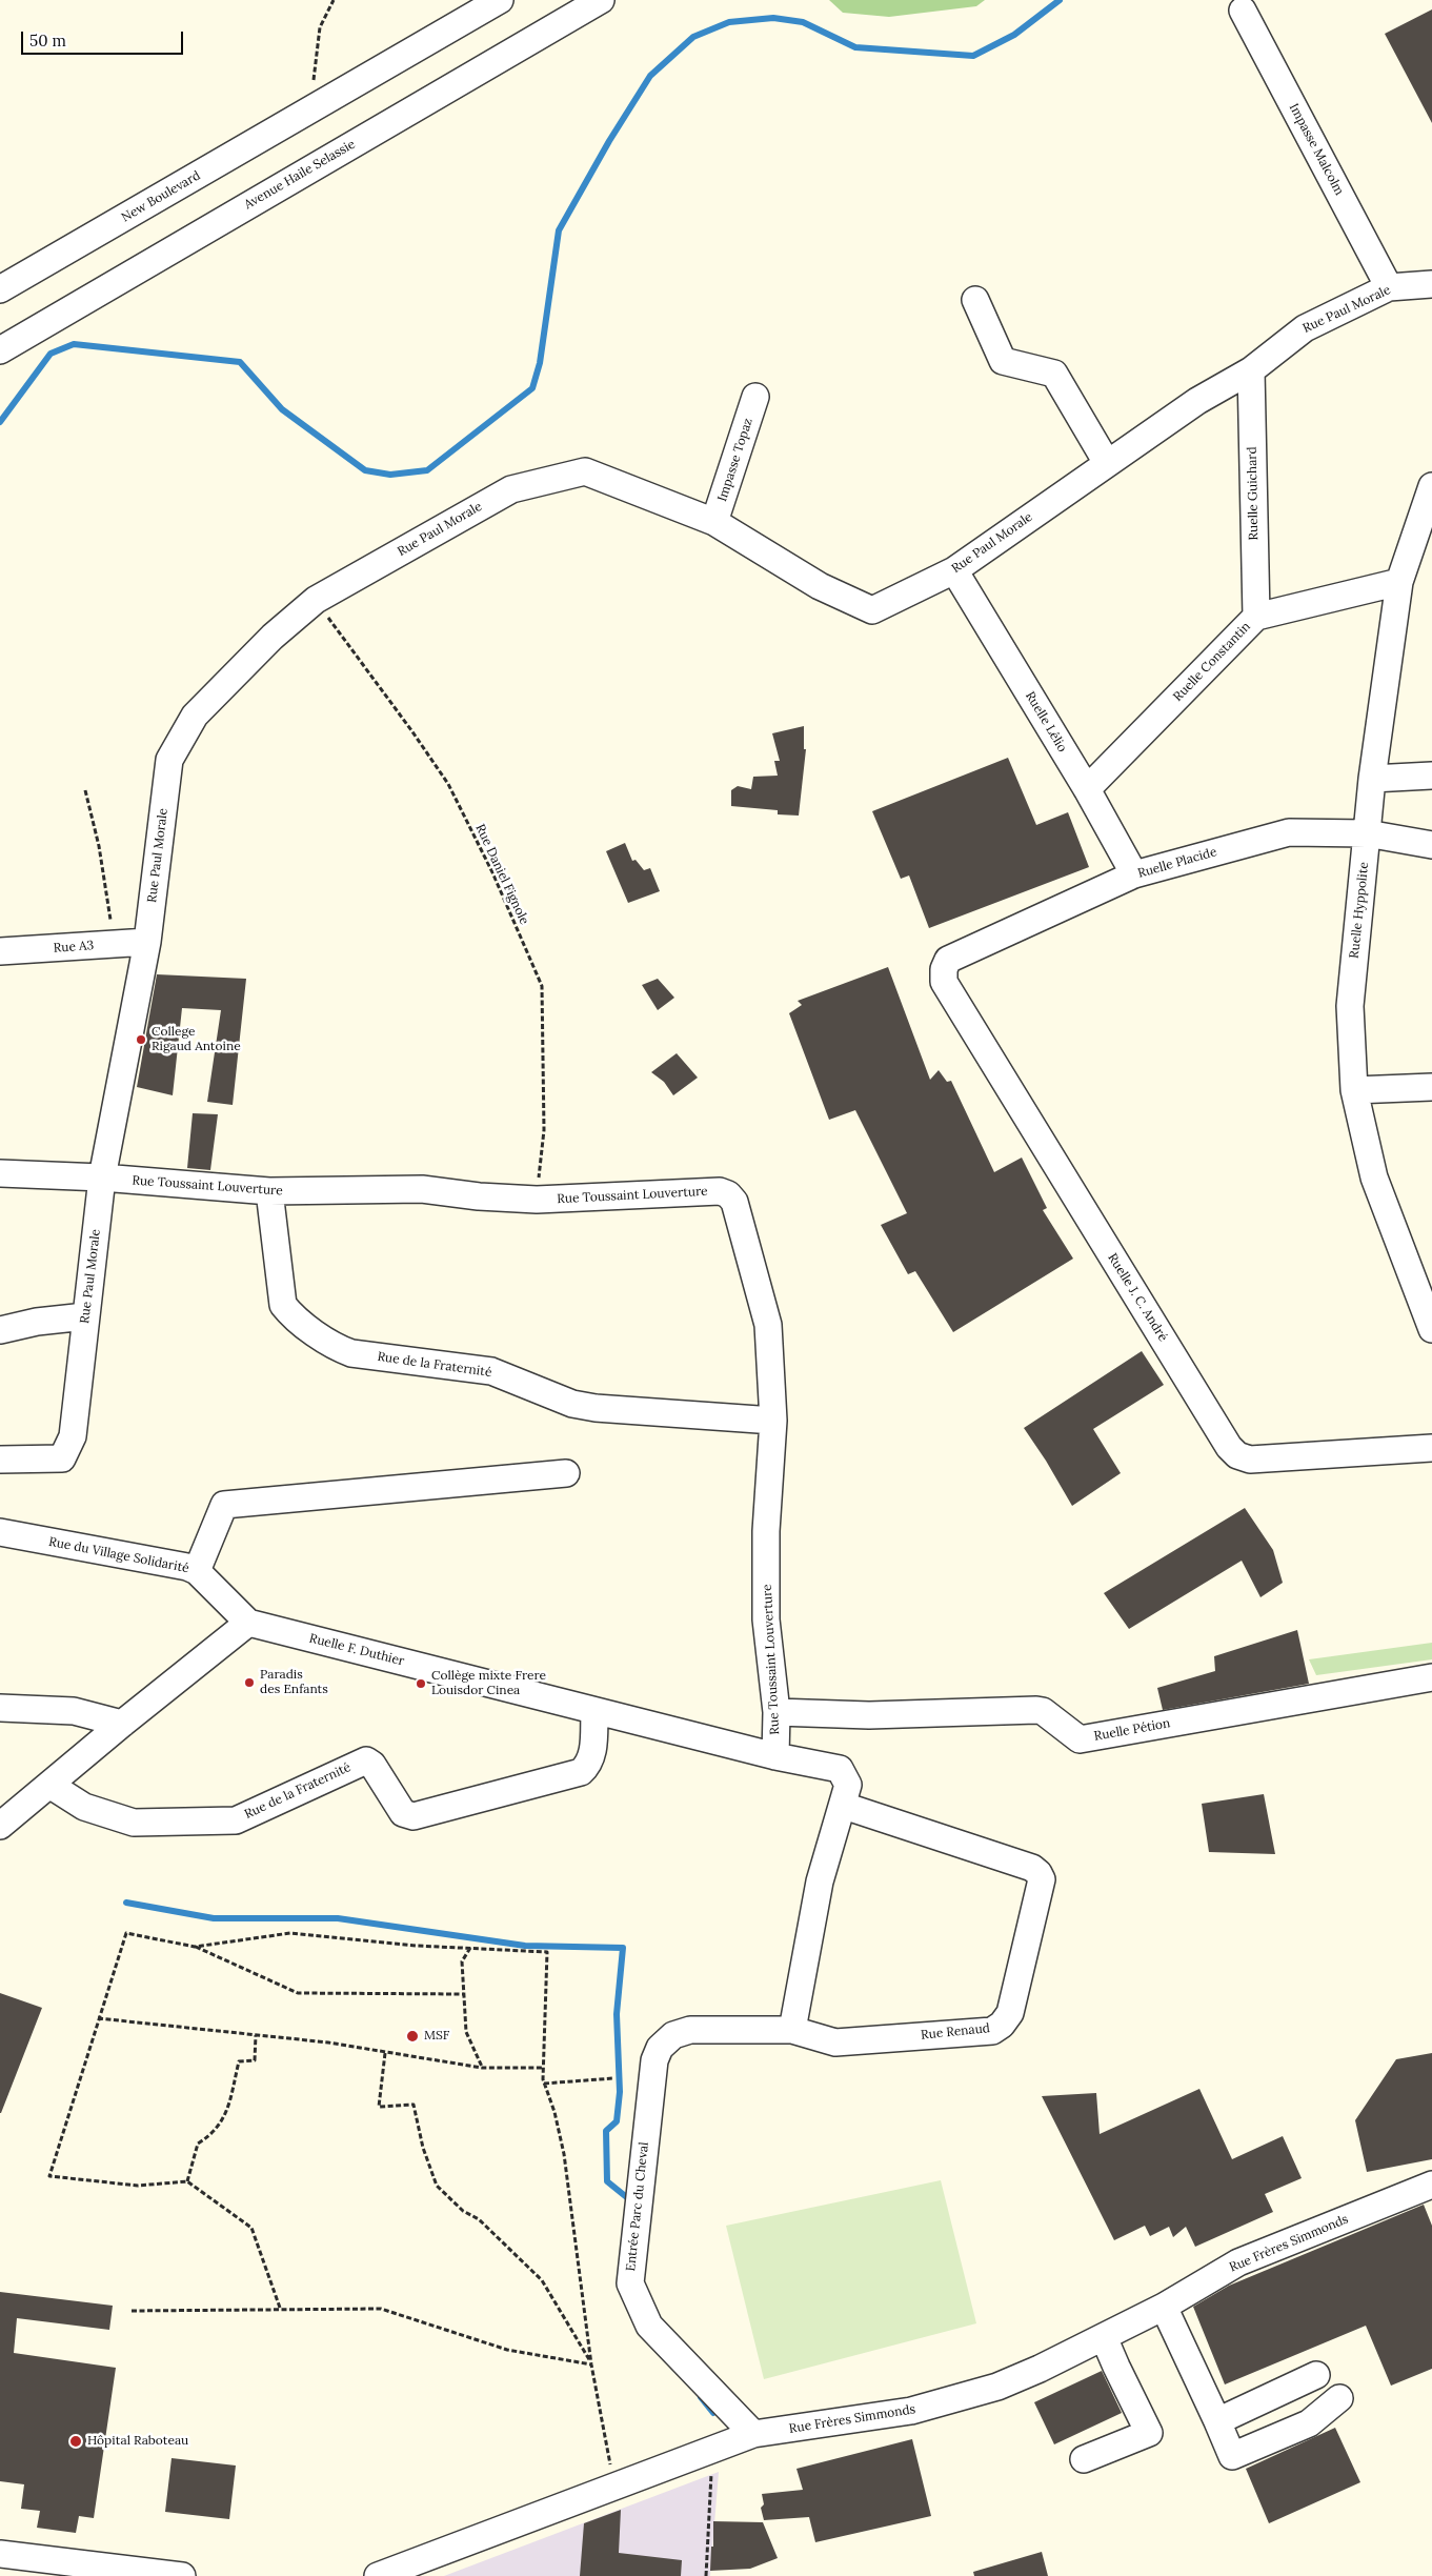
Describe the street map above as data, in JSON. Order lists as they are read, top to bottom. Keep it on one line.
{"streets":{"street":["Impasse Malcolm","Avenue Haile Selassie","New Boulevard","Rue Paul Morale","Impasse Topaz","Ruelle Guichard","Ruelle Constantin","Ruelle Lélio","Ruelle Placide","Ruelle Hyppolite","Rue A3","Rue Toussaint Louverture","Ruelle J. C. André","Rue de la Fraternité","Rue du Village Solidarité","Ruelle F. Duthier","Ruelle Pétion","Rue Renaud","Entrée Parc du Cheval","Rue Frères Simmonds"],"path":["Rue Daniel Fignole"]},"crossings":[["Impasse Malcolm","Rue Paul Morale"],["Rue Paul Morale","Impasse Topaz"],["Rue Paul Morale","Ruelle Guichard"],["Rue Paul Morale","Ruelle Lélio"],["Rue Paul Morale","Rue Daniel Fignole"],["Rue Paul Morale","Rue A3"],["Rue Paul Morale","Rue Toussaint Louverture"],["Ruelle Guichard","Ruelle Constantin"],["Ruelle Constantin","Ruelle Lélio"],["Ruelle Constantin","Ruelle Hyppolite"],["Ruelle Lélio","Ruelle Placide"],["Ruelle Placide","Ruelle Hyppolite"],["Ruelle Placide","Ruelle J. C. André"],["Rue Daniel Fignole","Rue Toussaint Louverture"],["Rue Toussaint Louverture","Rue de la Fraternité"],["Rue Toussaint Louverture","Ruelle F. Duthier"],["Rue Toussaint Louverture","Ruelle Pétion"],["Rue de la Fraternité","Ruelle F. Duthier"],["Rue du Village Solidarité","Ruelle F. Duthier"],["Ruelle F. Duthier","Rue Renaud"],["Rue Renaud","Entrée Parc du Cheval"],["Entrée Parc du Cheval","Rue Frères Simmonds"]],"places":["College Rigaud Antoine","Paradis des Enfants","Collège mixte Frere Louisdor Cinea","MSF","Hôpital Raboteau"],"scale_bar":"50 m"}
